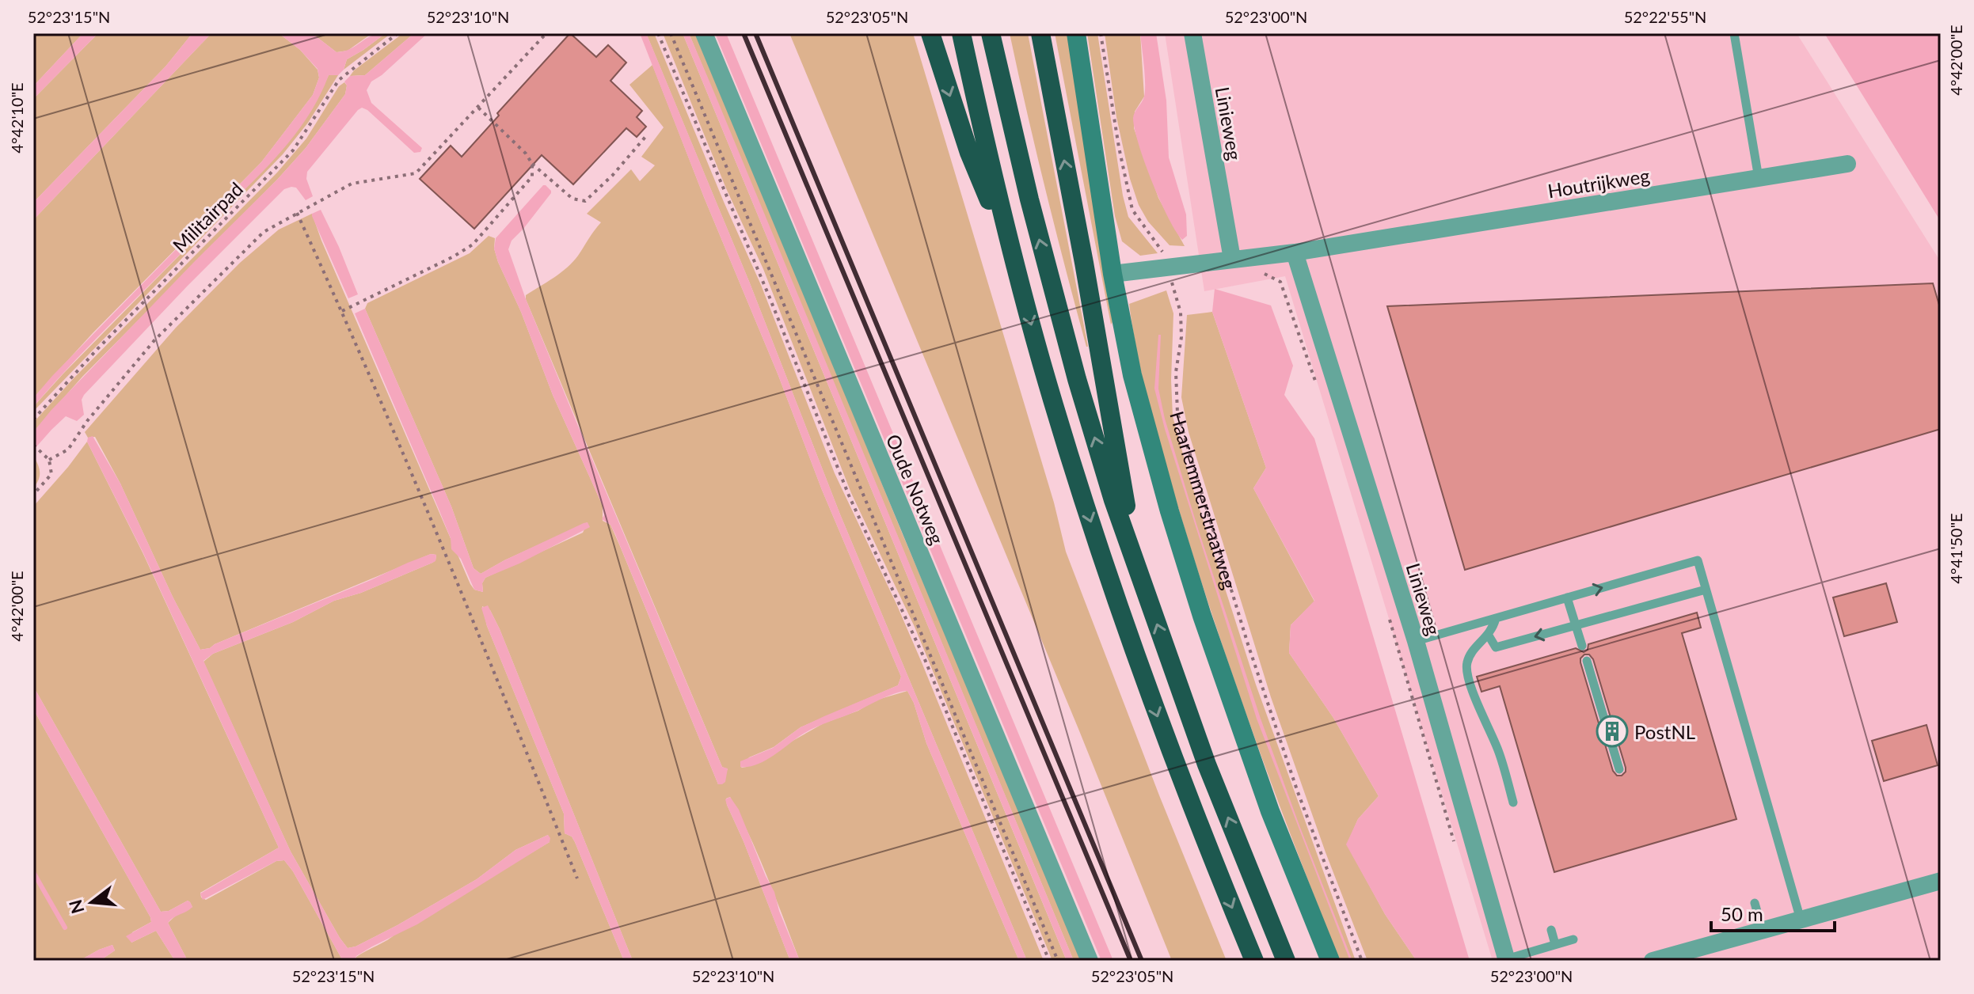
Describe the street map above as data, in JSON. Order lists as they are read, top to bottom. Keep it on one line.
{"streets":{"main road":["Haarlemmerstraatweg"],"street":["Linieweg","Houtrijkweg","Oude Notweg"],"path":["Militairpad"]},"crossings":[["Linieweg","Houtrijkweg"]],"places":{"building":["PostNL"]},"scale_bar":"50 m","north":"left","coordinates":["52°23'15\"N","52°23'10\"N","52°23'05\"N","52°23'00\"N","52°22'55\"N","4°42'00\"E","4°42'10\"E","4°41'50\"E"]}
